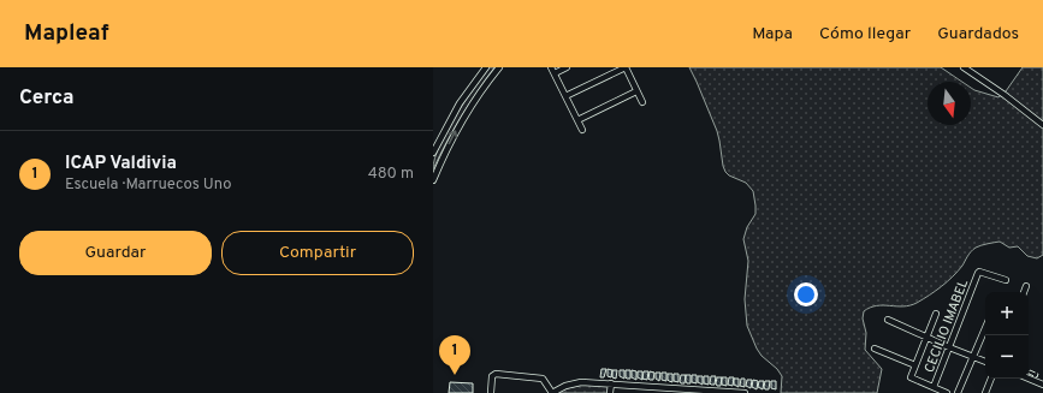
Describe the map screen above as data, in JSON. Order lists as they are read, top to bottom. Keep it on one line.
{"streets":{"street":["CECILIO IMABEL"]},"north":"bottom","page":{"header":"Mapleaf","nav":["Mapa","Cómo llegar","Guardados"],"heading":"Cerca","list":[{"mark":"1","name":"ICAP Valdivia","note":"Escuela · Marruecos Uno","value":"480 m"}],"buttons":["Guardar","Compartir"],"map_buttons":["+","−"],"pins":"1"}}
